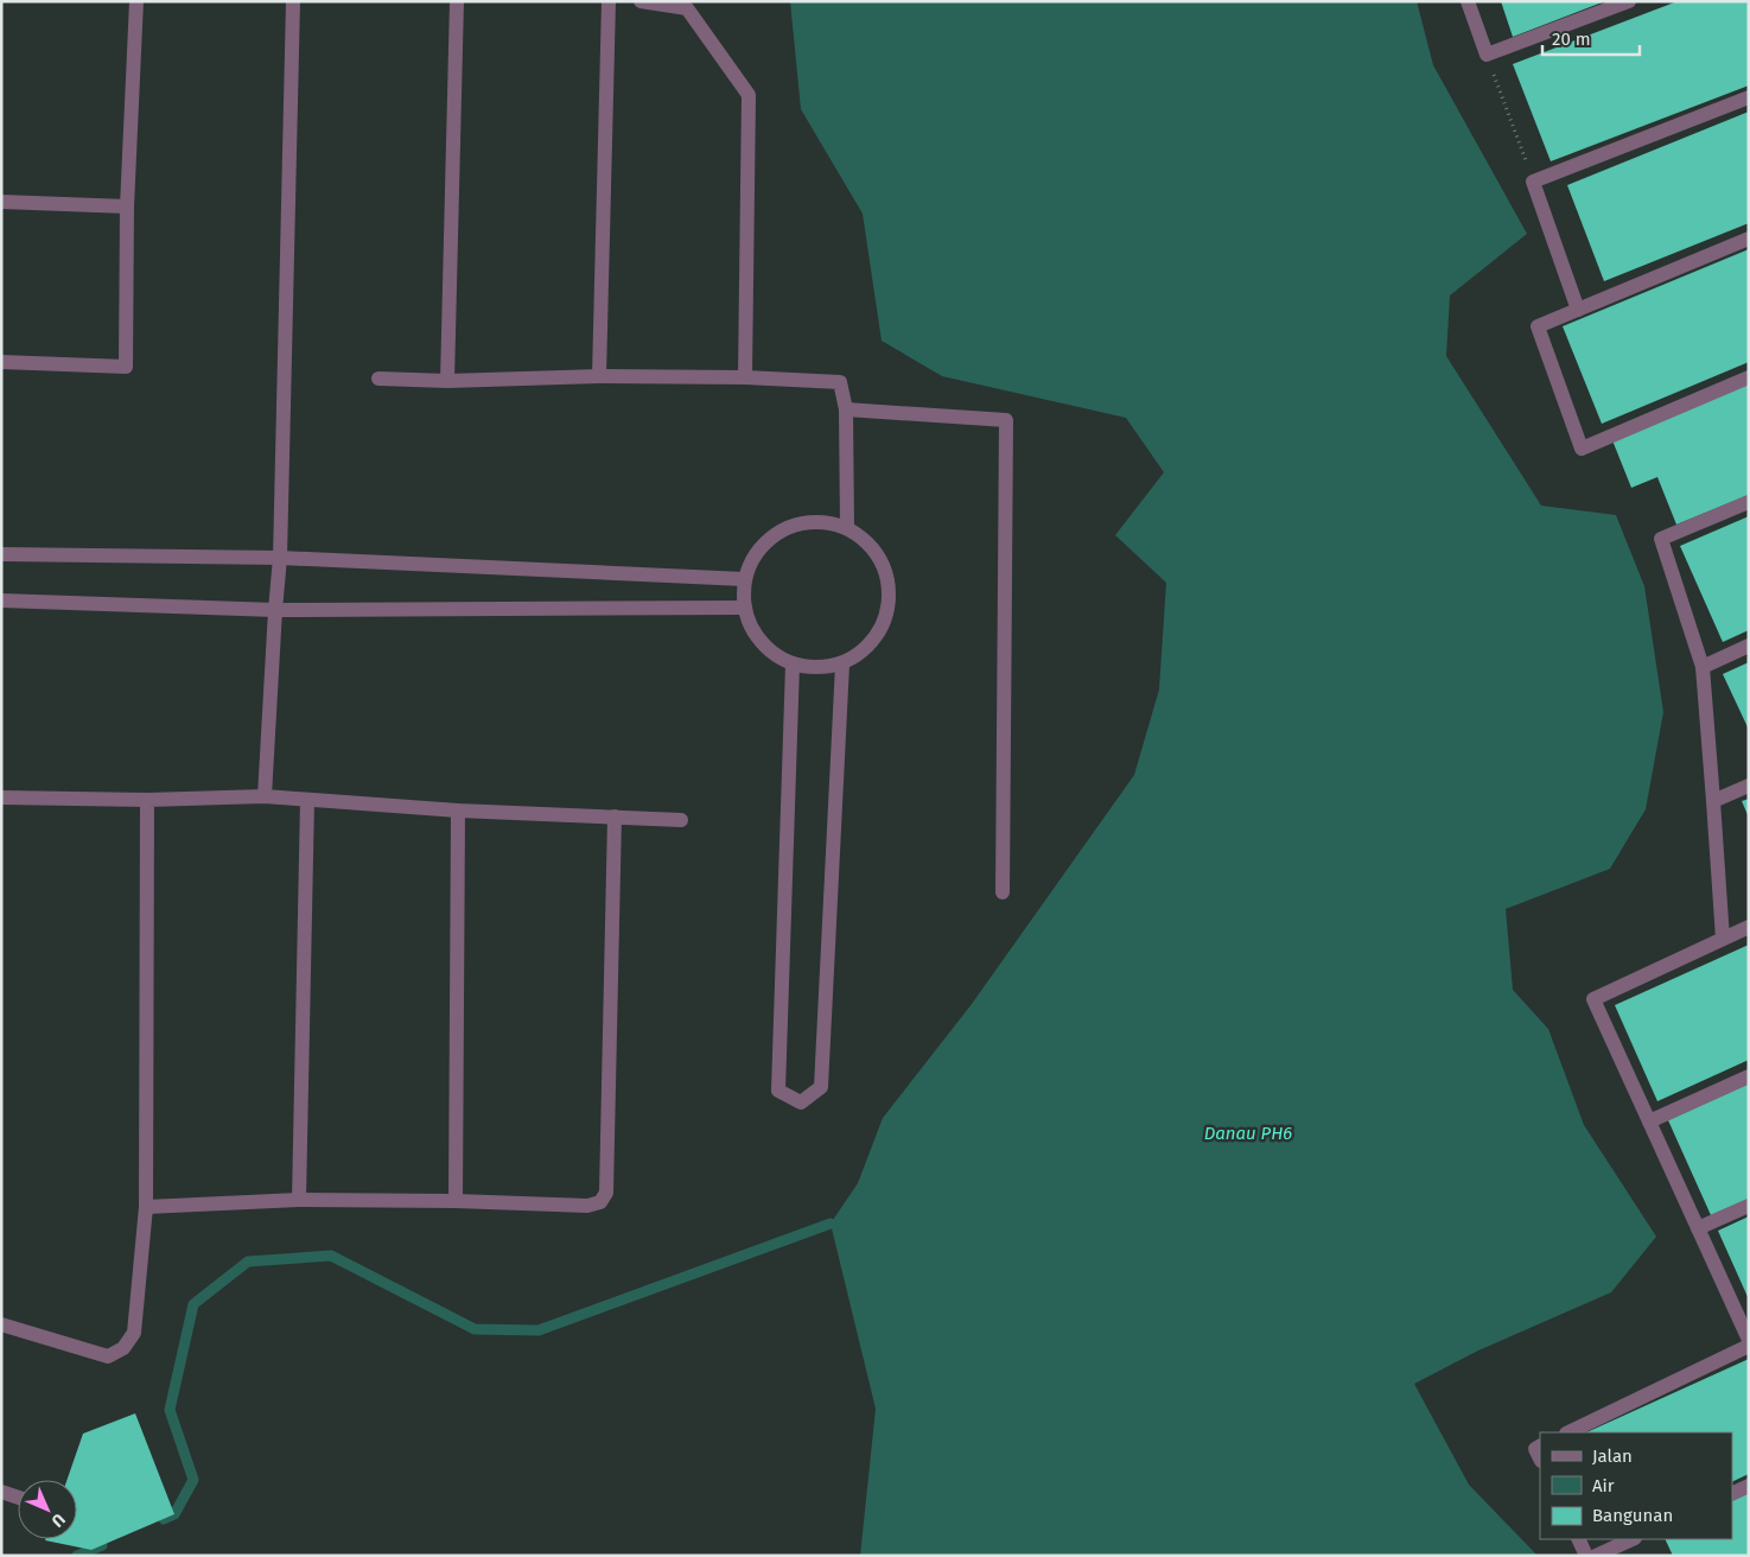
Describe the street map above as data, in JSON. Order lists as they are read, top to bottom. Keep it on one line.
{"water":["Danau PH6"],"legend":["Jalan","Air","Bangunan"],"scale_bar":"20 m","north":"bottom right"}
